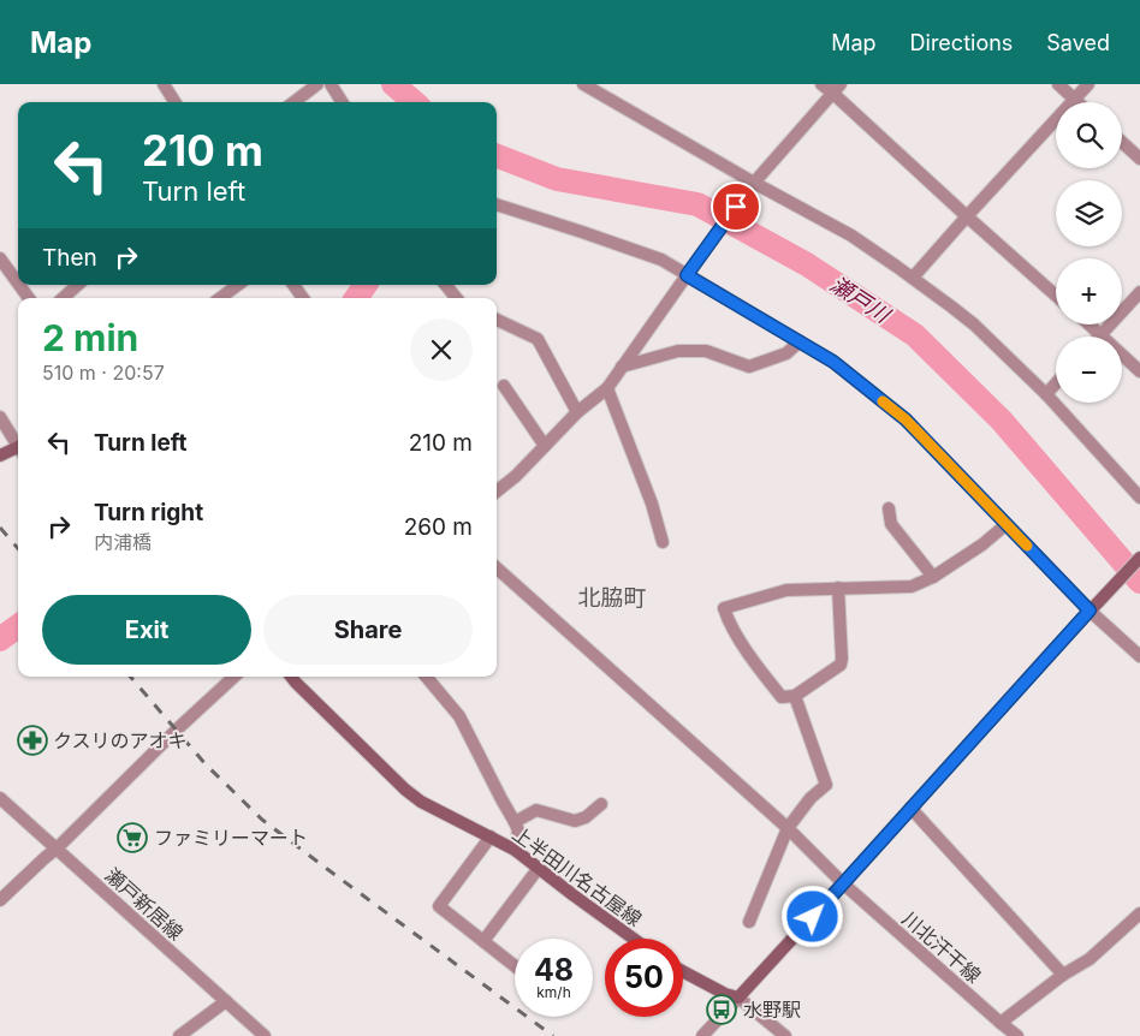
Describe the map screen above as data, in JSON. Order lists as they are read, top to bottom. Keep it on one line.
{"streets":{"main road":["上半田川名古屋線"],"street":["瀬戸新居線","川北汗干線"]},"districts":["北脇町"],"water":["瀬戸川"],"places":{"pharmacy":["クスリのアオキ"],"supermarket":["ファミリーマート"],"bus stop":["水野駅"]},"page":{"header":"Map","nav":["Map","Directions","Saved"],"map_buttons":["+","−"],"turn":["210 m","Turn left"],"then":"Then","heading":["2 min","510 m · 20:57"],"list":[{"name":"Turn left","value":"210 m"},{"name":"Turn right","note":"内浦橋","value":"260 m"}],"buttons":["Exit","Share"],"speed":"48 km/h","limit":"50"}}
